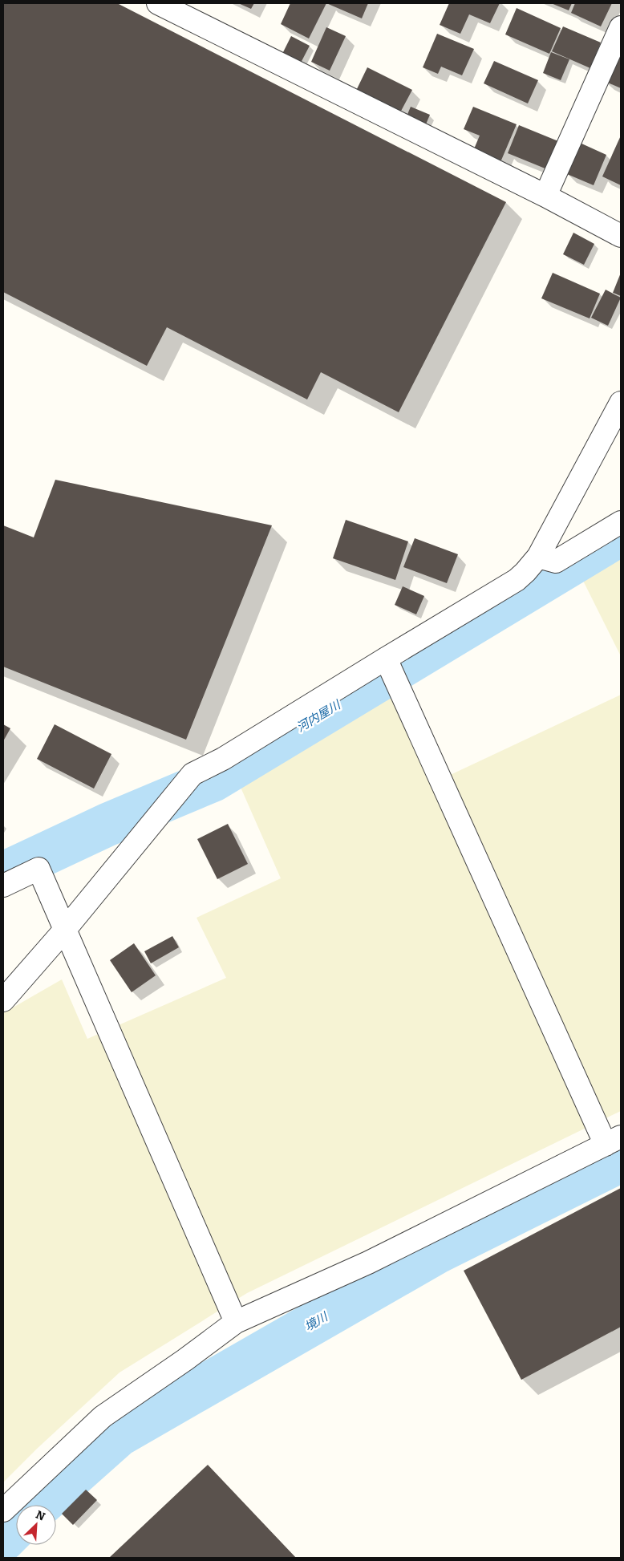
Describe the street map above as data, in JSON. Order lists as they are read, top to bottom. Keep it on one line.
{"water":["河内屋川","境川"],"north":"top right"}
